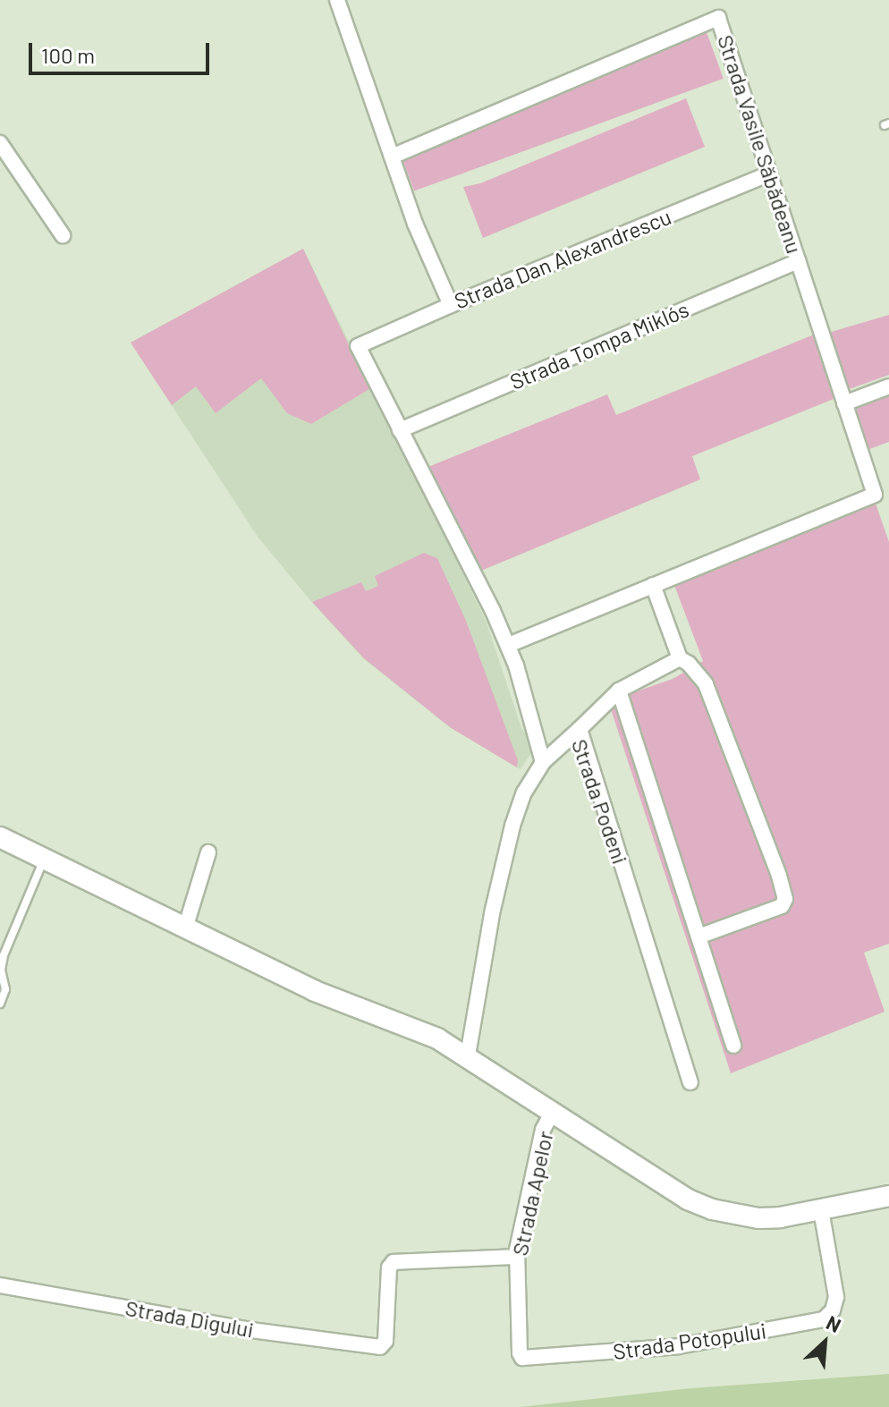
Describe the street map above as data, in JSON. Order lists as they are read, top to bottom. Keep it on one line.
{"streets":{"street":["Strada Vasile Săbădeanu","Strada Dan Alexandrescu","Strada Tompa Miklós","Strada Podeni","Strada Apelor","Strada Digului","Strada Potopului"]},"crossings":[["Strada Vasile Săbădeanu","Strada Dan Alexandrescu"],["Strada Vasile Săbădeanu","Strada Tompa Miklós"],["Strada Dan Alexandrescu","Strada Tompa Miklós"],["Strada Apelor","Strada Digului"],["Strada Apelor","Strada Potopului"]],"scale_bar":"100 m","north":"top right"}
